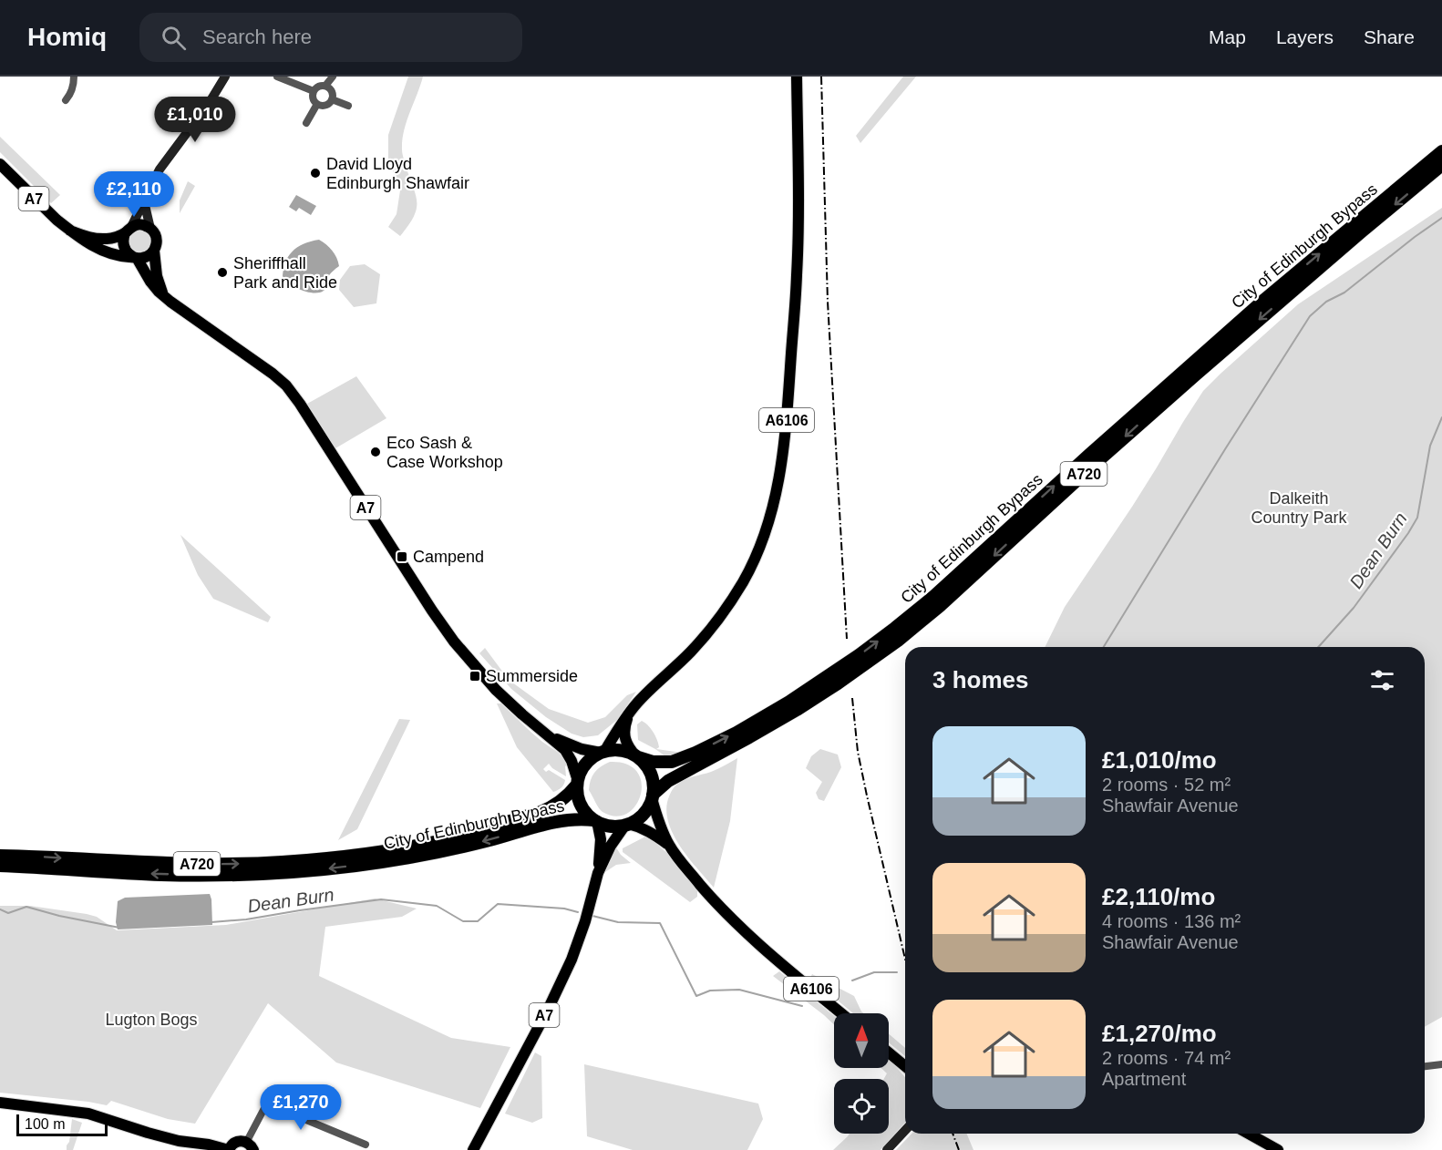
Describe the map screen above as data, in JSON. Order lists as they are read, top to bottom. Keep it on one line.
{"streets":{"highway":["City of Edinburgh Bypass","A720"],"main road":["A7","A6106"]},"crossings":[["A7","City of Edinburgh Bypass"],["A7","A6106"],["City of Edinburgh Bypass","A6106"]],"water":["Dean Burn"],"parks":["Dalkeith Country Park","Lugton Bogs"],"places":{"other":["David Lloyd Edinburgh Shawfair","Sheriffhall Park and Ride","Eco Sash & Case Workshop"],"transit":["Campend","Summerside"]},"scale_bar":"100 m","north":"top","page":{"header":"Homiq","search":"Search here","nav":["Map","Layers","Share"],"price":["£1,010","£2,110","£1,270"],"heading":"3 homes","list":[{"name":"£1,010/mo","note":"2 rooms · 52 m² · Shawfair Avenue"},{"name":"£2,110/mo","note":"4 rooms · 136 m² · Shawfair Avenue"},{"name":"£1,270/mo","note":"2 rooms · 74 m² · Apartment"}],"scale":"100 m"}}
